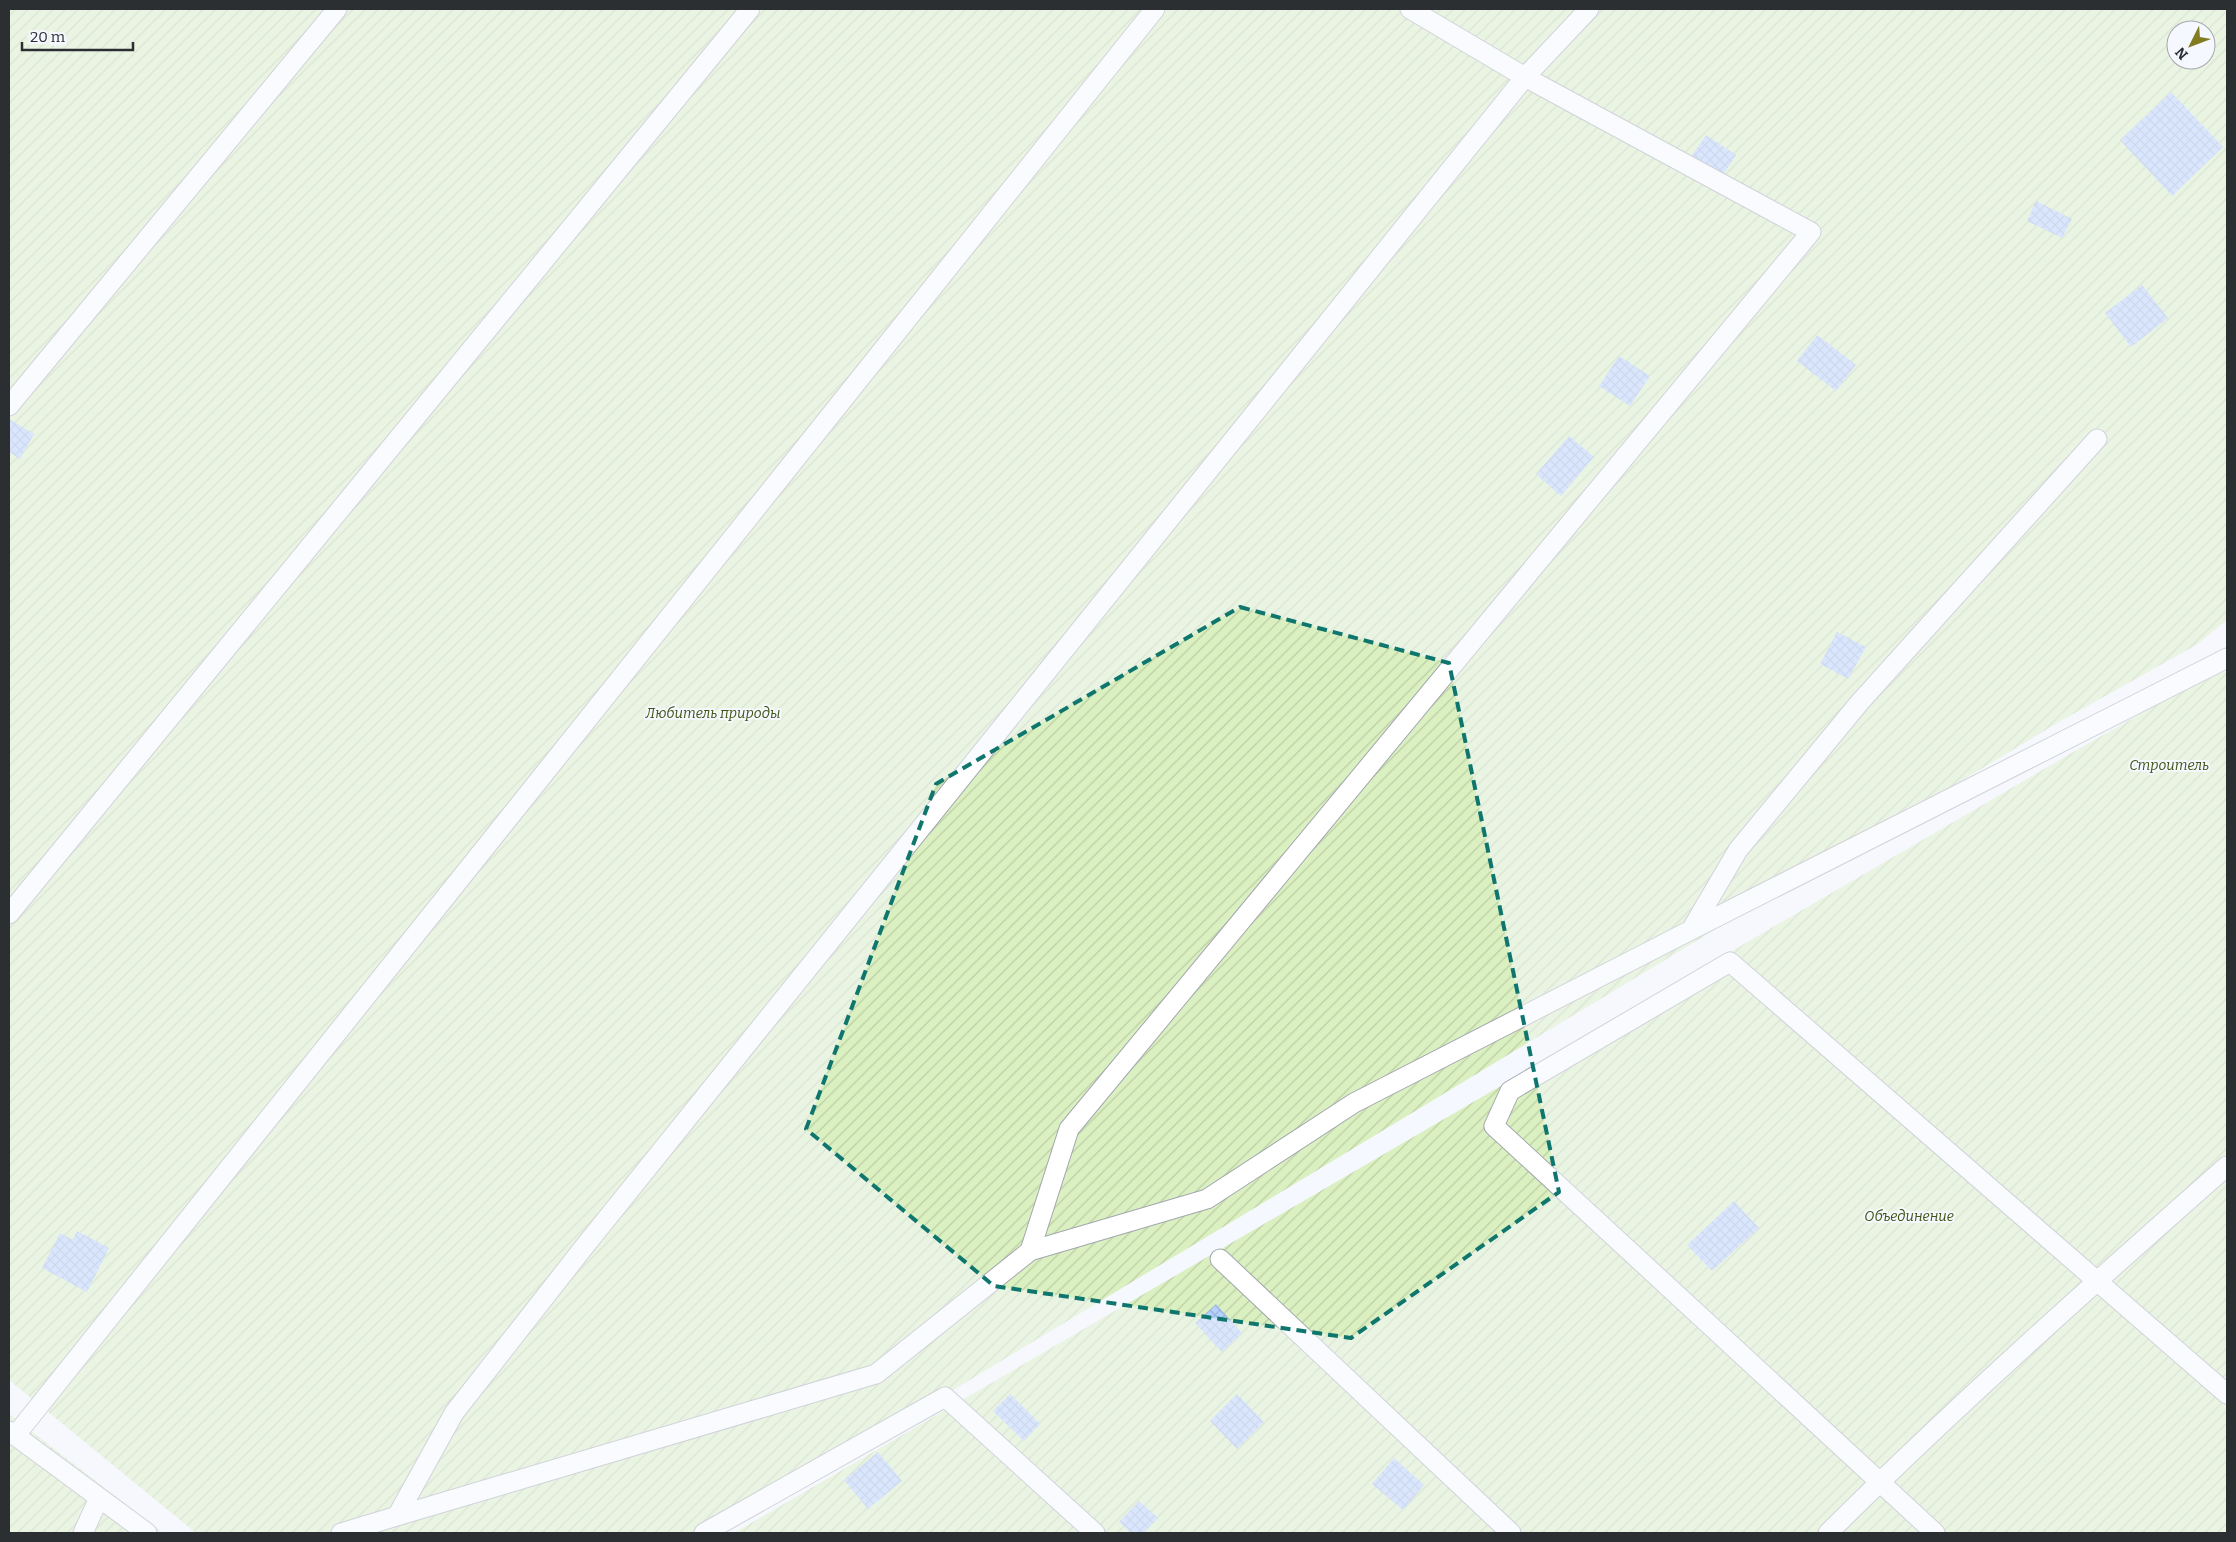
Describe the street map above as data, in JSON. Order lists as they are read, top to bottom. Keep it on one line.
{"parks":["Любитель природы","Строитель","Объединение"],"scale_bar":"20 m","north":"bottom left"}
